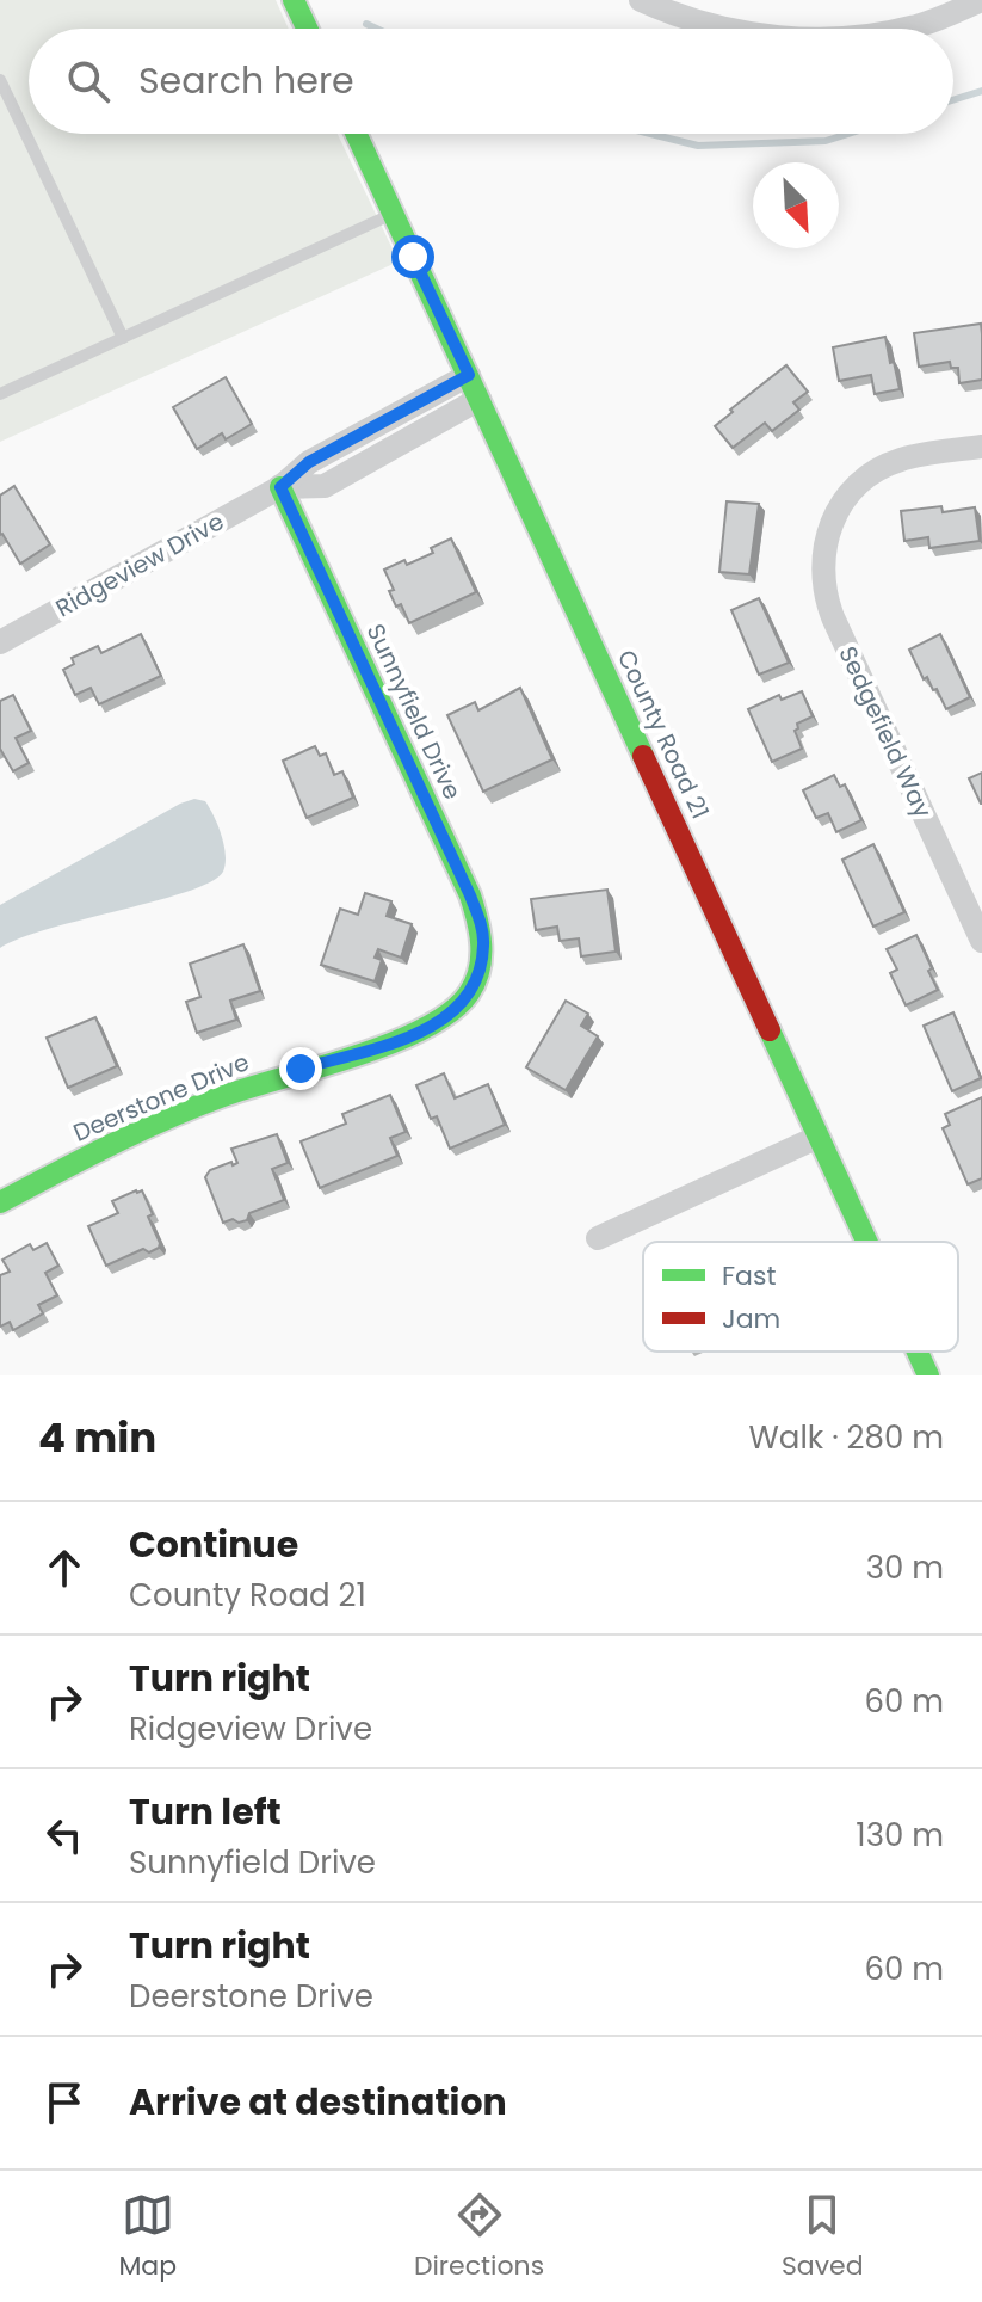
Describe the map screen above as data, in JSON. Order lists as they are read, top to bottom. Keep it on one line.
{"streets":{"street":["Ridgeview Drive","Sunnyfield Drive","Sedgefield Way","County Road 21","Deerstone Drive"]},"crossings":[["Ridgeview Drive","Sunnyfield Drive"],["Ridgeview Drive","County Road 21"],["Sunnyfield Drive","Deerstone Drive"]],"legend":["Fast","Jam"],"north":"bottom right","page":{"search":"Search here","heading":["4 min","Walk · 280 m"],"list":[["Continue","County Road 21","30 m"],["Turn right","Ridgeview Drive","60 m"],["Turn left","Sunnyfield Drive","130 m"],["Turn right","Deerstone Drive","60 m"],"Arrive at destination"],"nav":["Map","Directions","Saved"]}}
